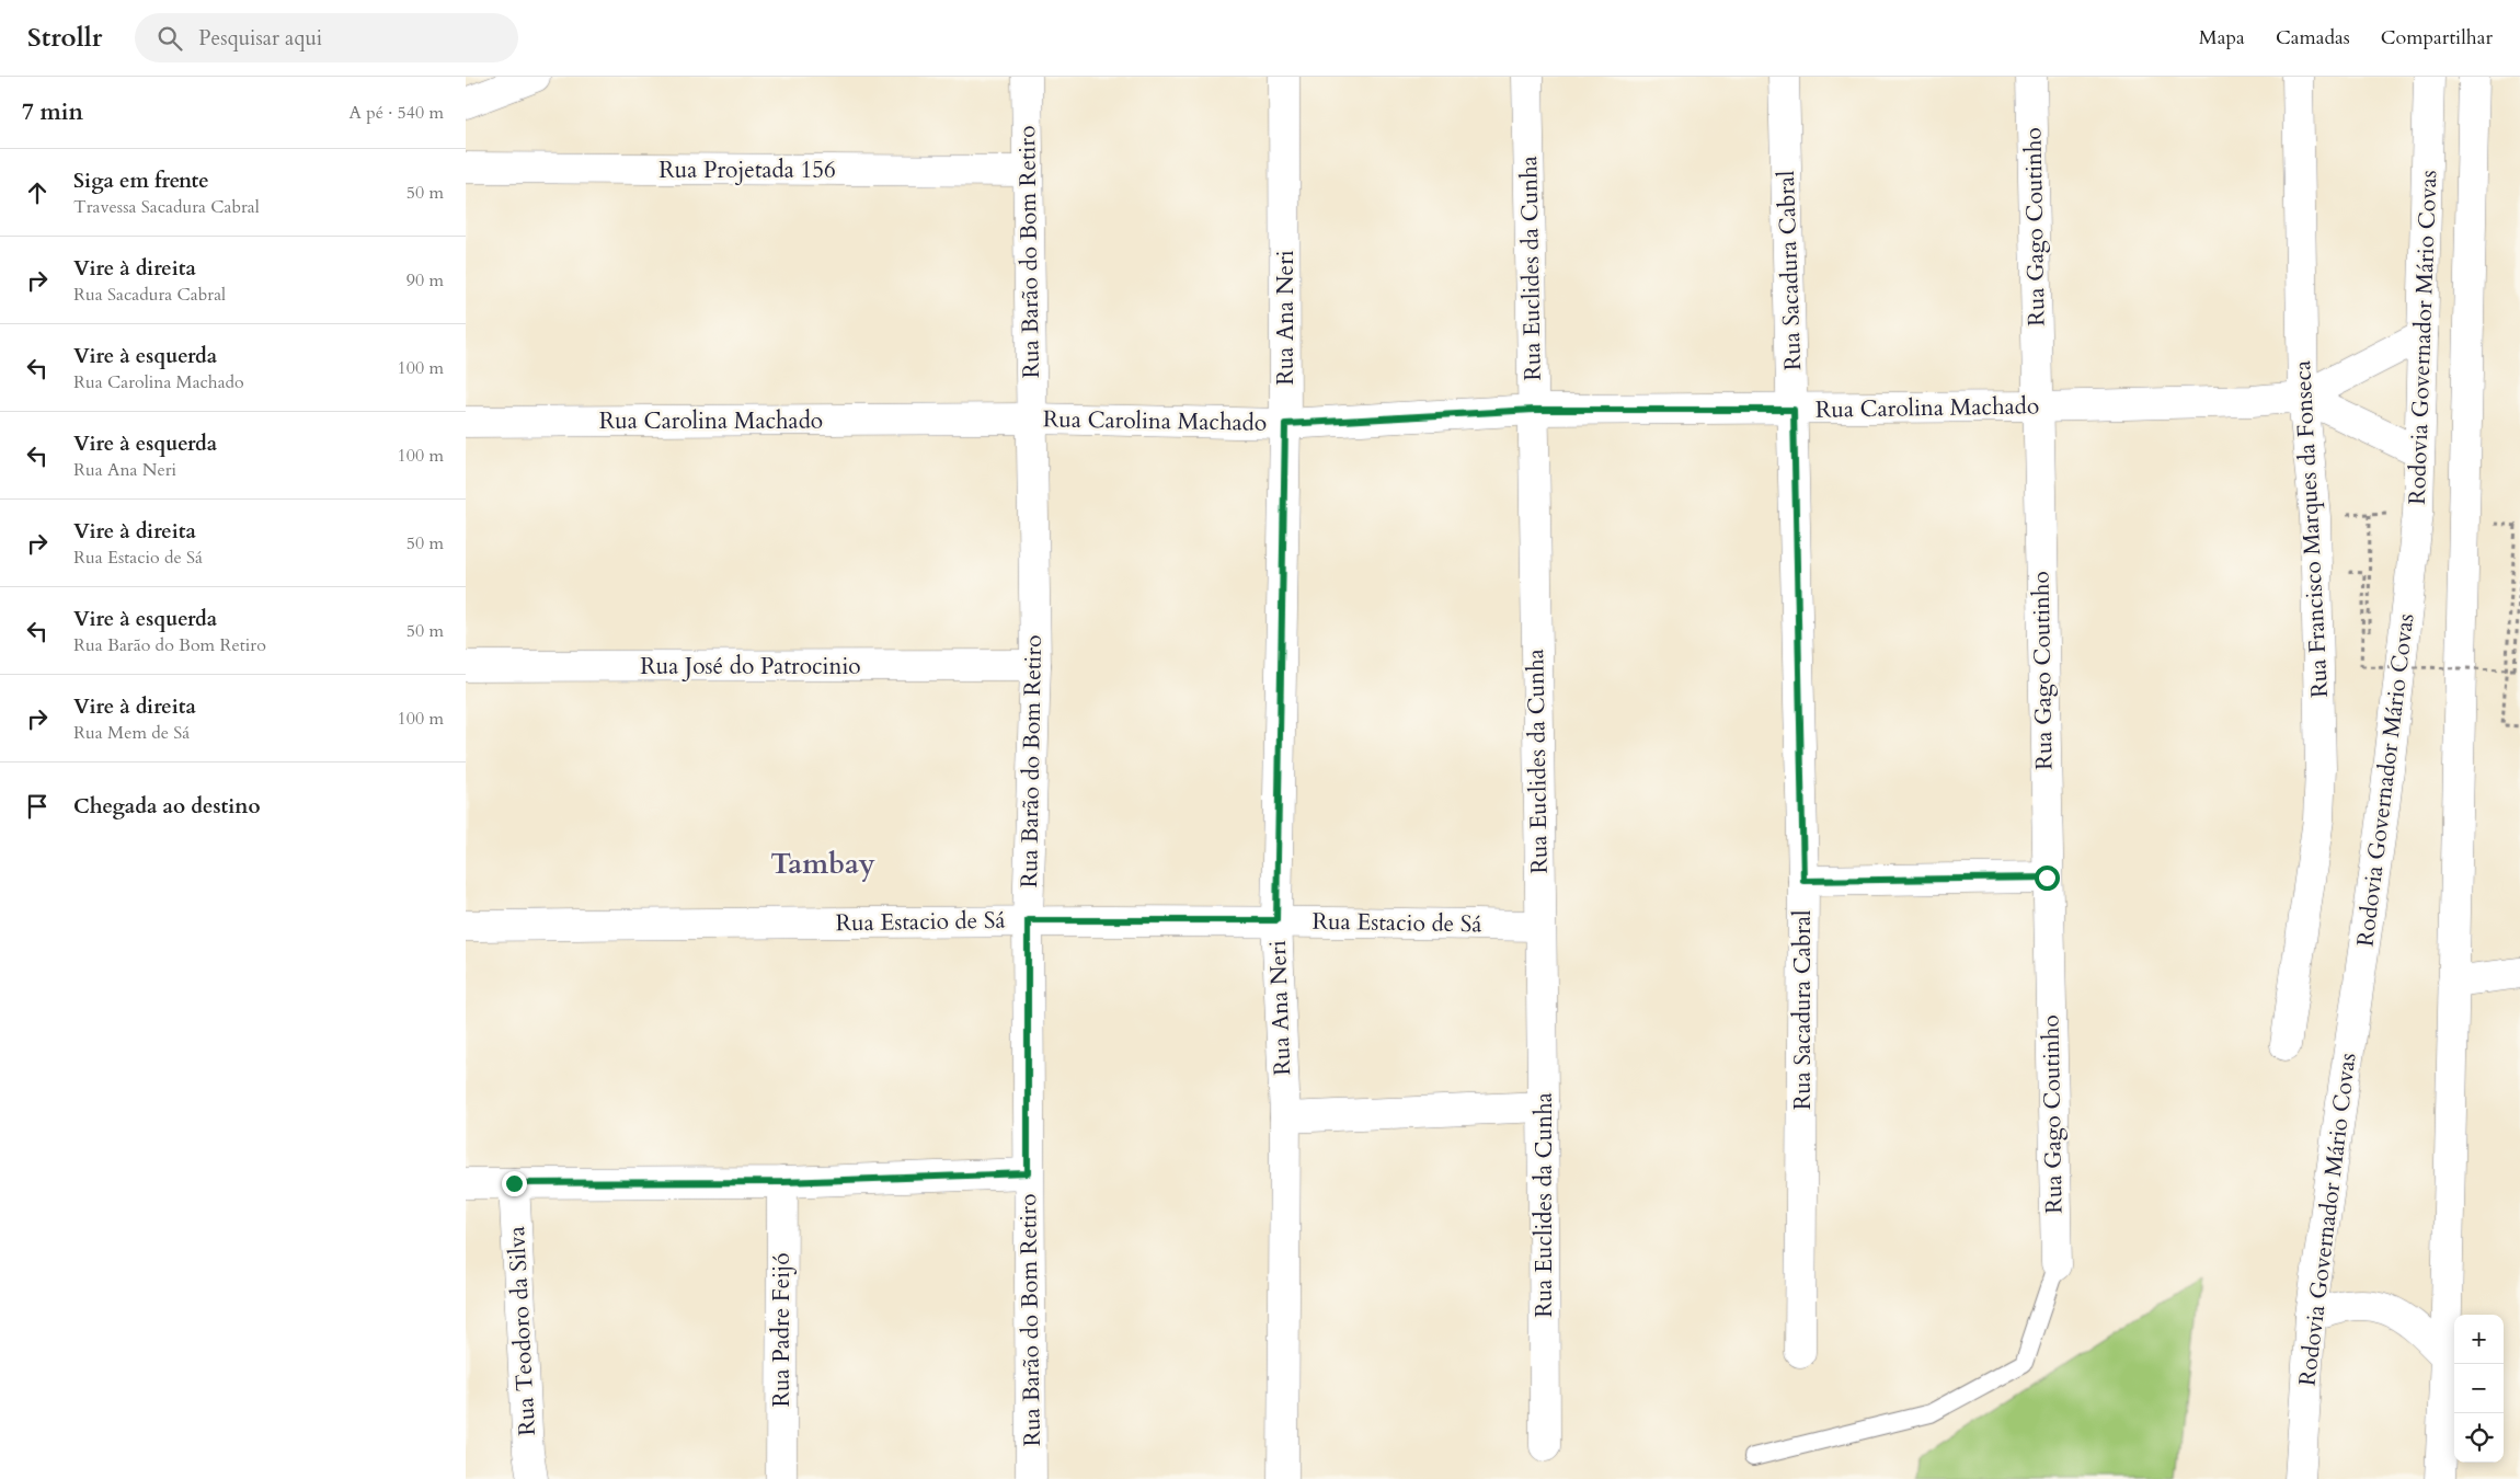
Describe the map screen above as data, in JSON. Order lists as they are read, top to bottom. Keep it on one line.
{"streets":{"main road":["Rua Projetada 156","Rua Gago Coutinho","Rua Barão do Bom Retiro","Rua Euclides da Cunha","Rua Sacadura Cabral","Rua Ana Neri","Rodovia Governador Mário Covas","Rua Carolina Machado","Rua Francisco Marques da Fonseca","Rua José do Patrocinio","Rua Estacio de Sá","Rua Padre Feijó","Rua Teodoro da Silva"]},"crossings":[["Rua Projetada 156","Rua Barão do Bom Retiro"],["Rua Gago Coutinho","Rua Carolina Machado"],["Rua Barão do Bom Retiro","Rua Carolina Machado"],["Rua Barão do Bom Retiro","Rua José do Patrocinio"],["Rua Barão do Bom Retiro","Rua Estacio de Sá"],["Rua Euclides da Cunha","Rua Carolina Machado"],["Rua Euclides da Cunha","Rua Estacio de Sá"],["Rua Sacadura Cabral","Rua Carolina Machado"],["Rua Ana Neri","Rua Carolina Machado"],["Rua Ana Neri","Rua Estacio de Sá"],["Rodovia Governador Mário Covas","Rua Carolina Machado"],["Rua Carolina Machado","Rua Francisco Marques da Fonseca"]],"districts":["Tambay"],"page":{"header":"Strollr","search":"Pesquisar aqui","nav":["Mapa","Camadas","Compartilhar"],"heading":["7 min","A pé · 540 m"],"list":[["Siga em frente","Travessa Sacadura Cabral","50 m"],["Vire à direita","Rua Sacadura Cabral","90 m"],["Vire à esquerda","Rua Carolina Machado","100 m"],["Vire à esquerda","Rua Ana Neri","100 m"],["Vire à direita","Rua Estacio de Sá","50 m"],["Vire à esquerda","Rua Barão do Bom Retiro","50 m"],["Vire à direita","Rua Mem de Sá","100 m"],"Chegada ao destino"],"map_buttons":["+","−"]}}
